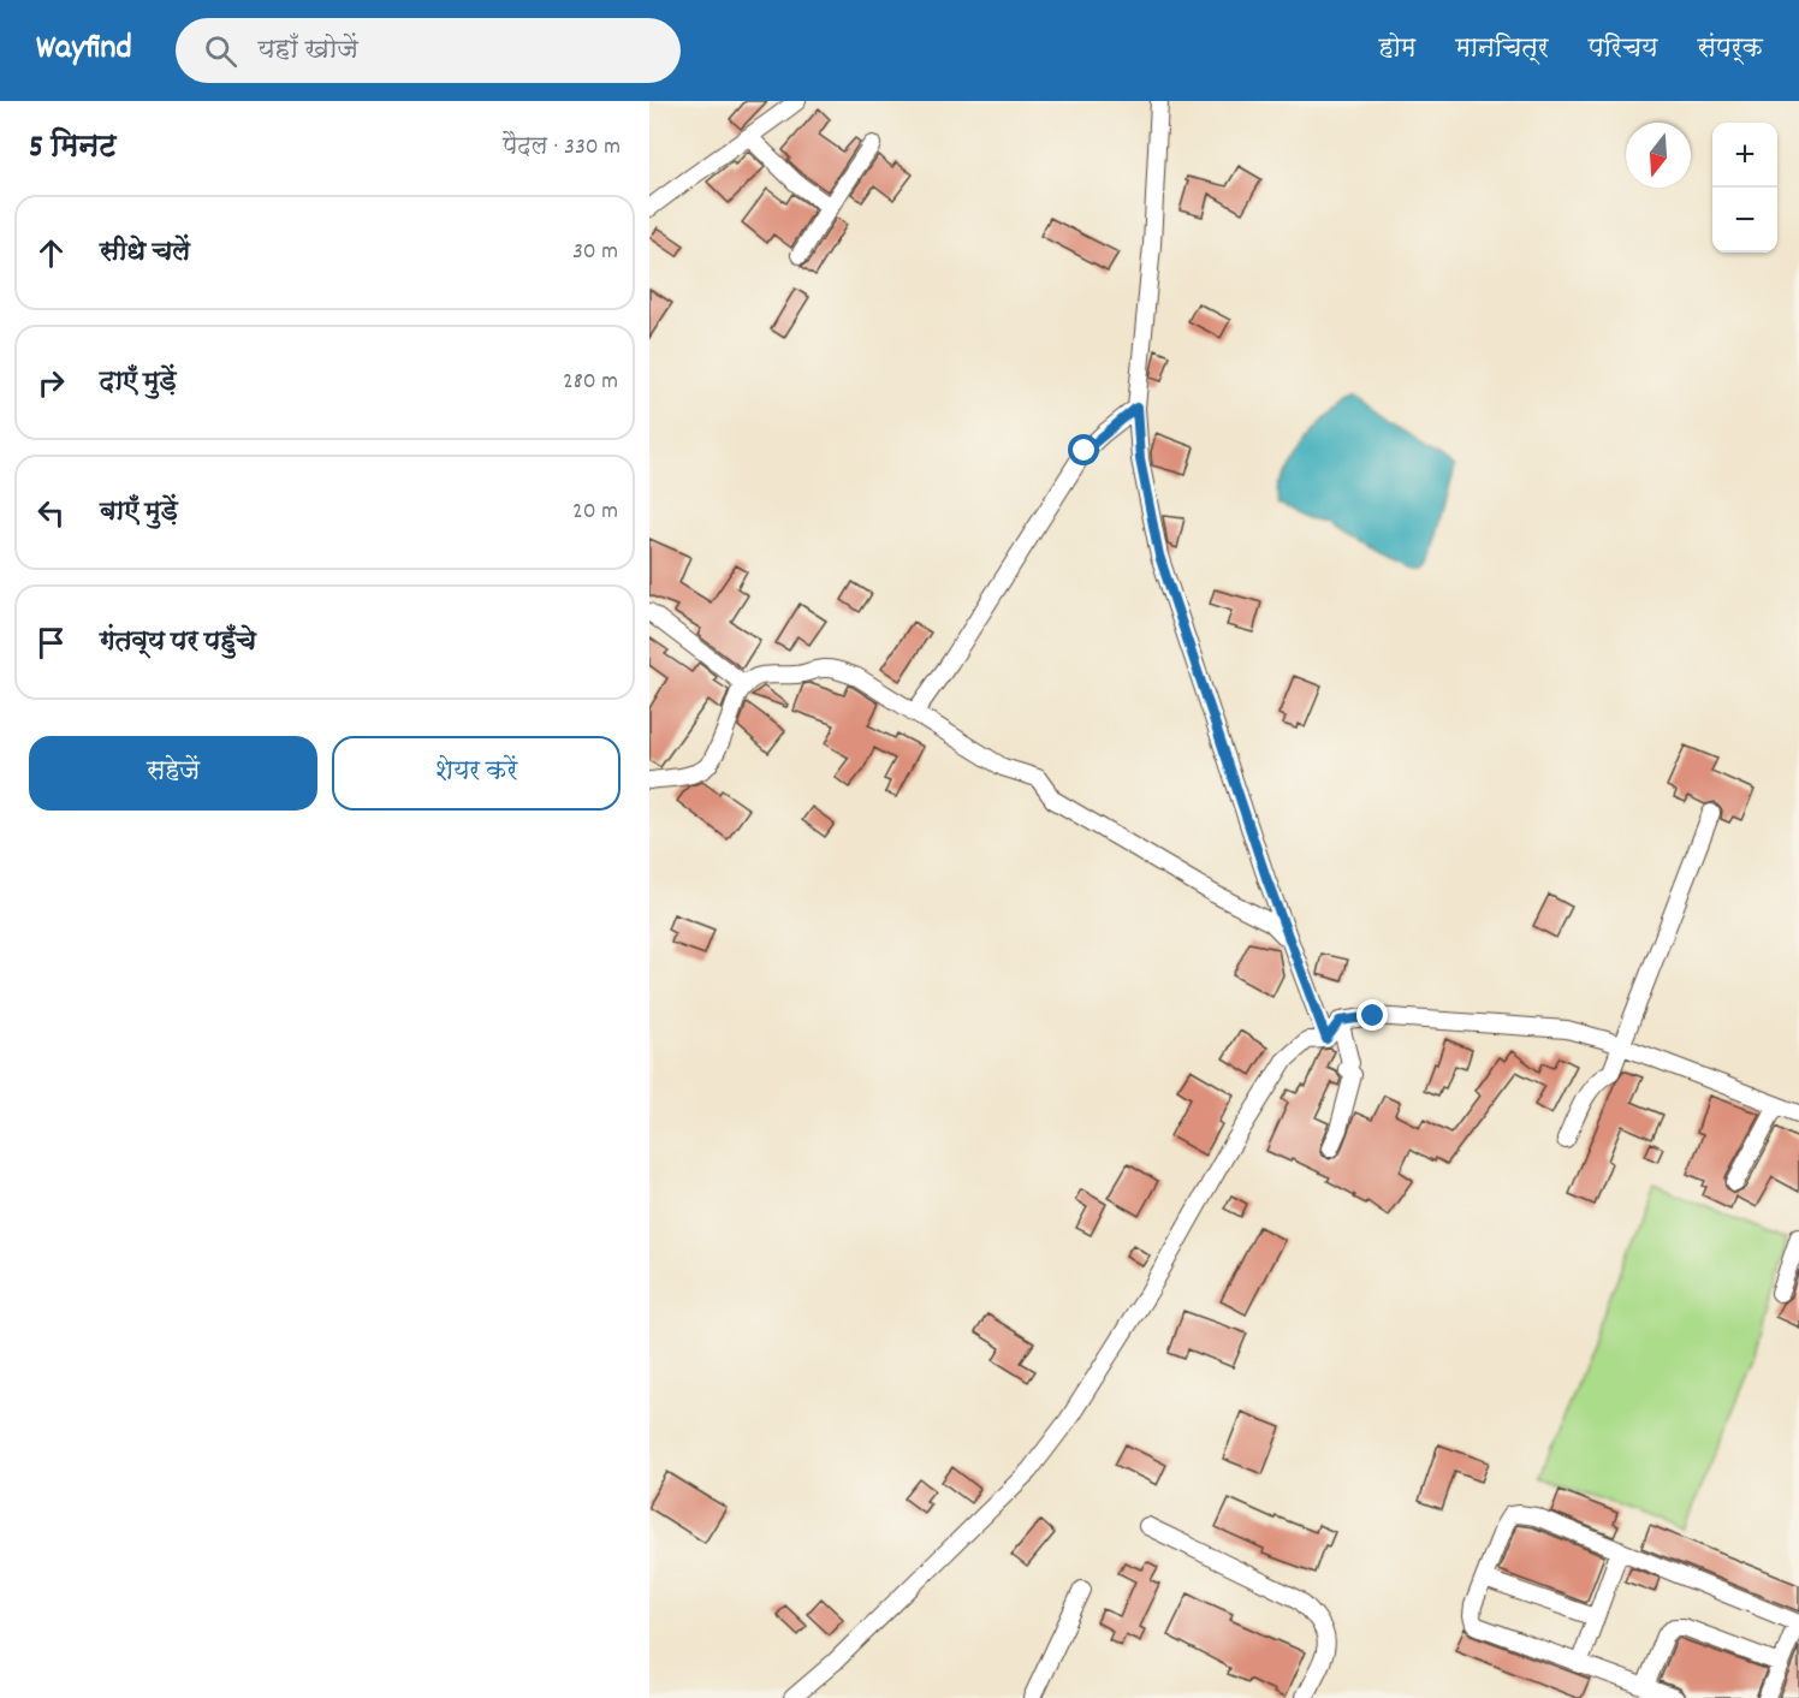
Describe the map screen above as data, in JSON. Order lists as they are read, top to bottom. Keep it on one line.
{"north":"bottom","page":{"header":"Wayfind","search":"यहाँ खोजें","nav":["होम","मानचित्र","परिचय","संपर्क"],"heading":["5 मिनट","पैदल · 330 m"],"map_buttons":["+","−"],"list":[["सीधे चलें","30 m"],["दाएँ मुड़ें","280 m"],["बाएँ मुड़ें","20 m"],"गंतव्य पर पहुँचे"],"buttons":["सहेजें","शेयर करें"]}}
